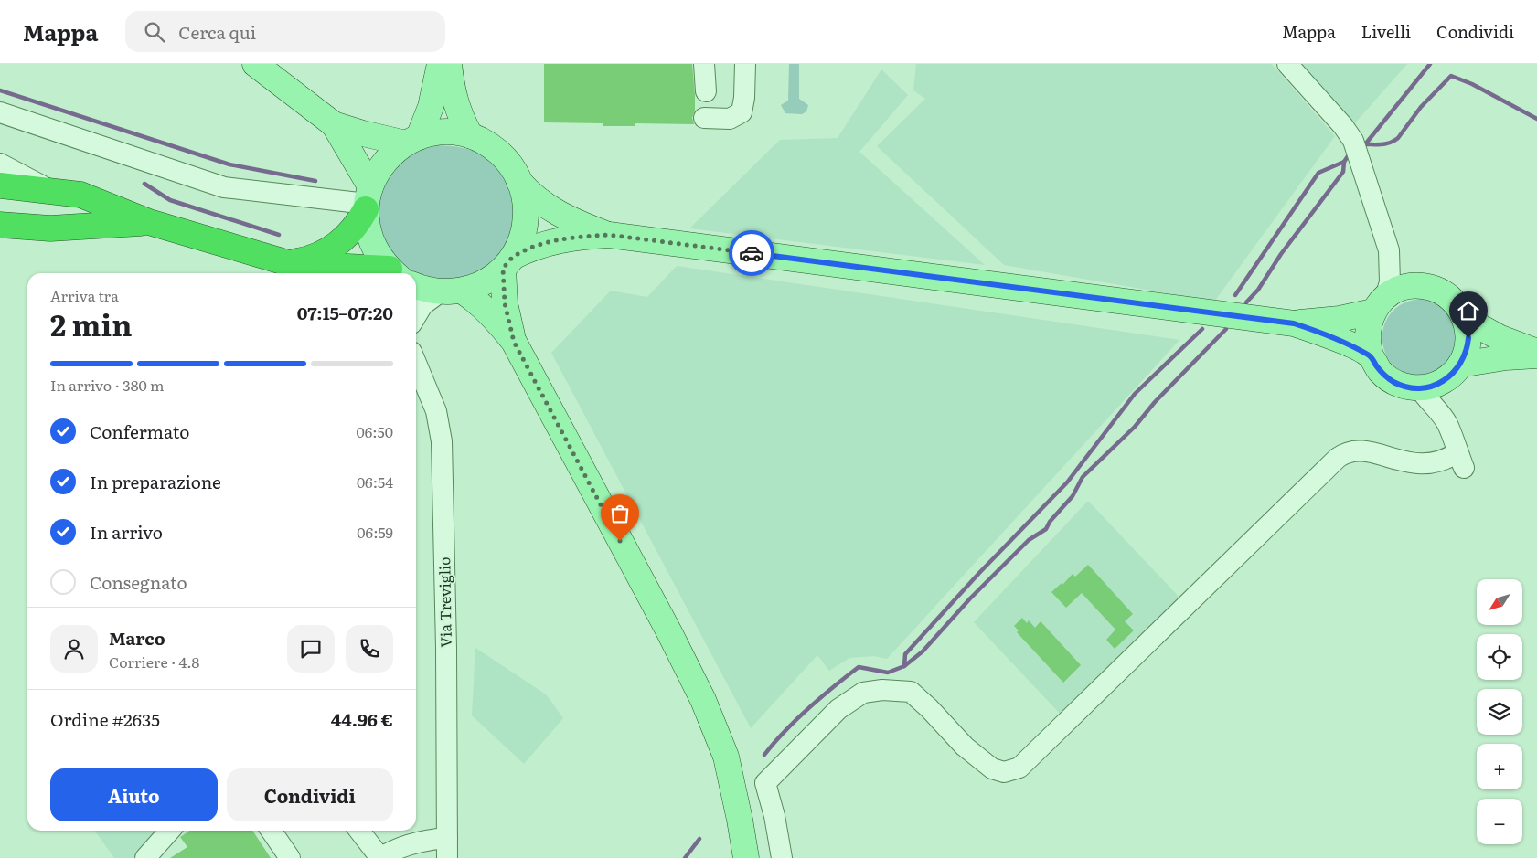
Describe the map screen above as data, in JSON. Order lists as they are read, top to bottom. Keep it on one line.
{"streets":{"street":["Via Treviglio"]},"north":"bottom left","page":{"header":"Mappa","search":"Cerca qui","nav":["Mappa","Livelli","Condividi"],"heading":["2 min","Arriva tra","07:15–07:20"],"panel":["Marco","Corriere · 4.8","Ordine #2635","44.96 €"],"bar":"In arrivo · 380 m","list":[["Confermato","06:50"],["In preparazione","06:54"],["In arrivo","06:59"],"Consegnato"],"map_buttons":["+","−"],"buttons":["Aiuto","Condividi"]}}
